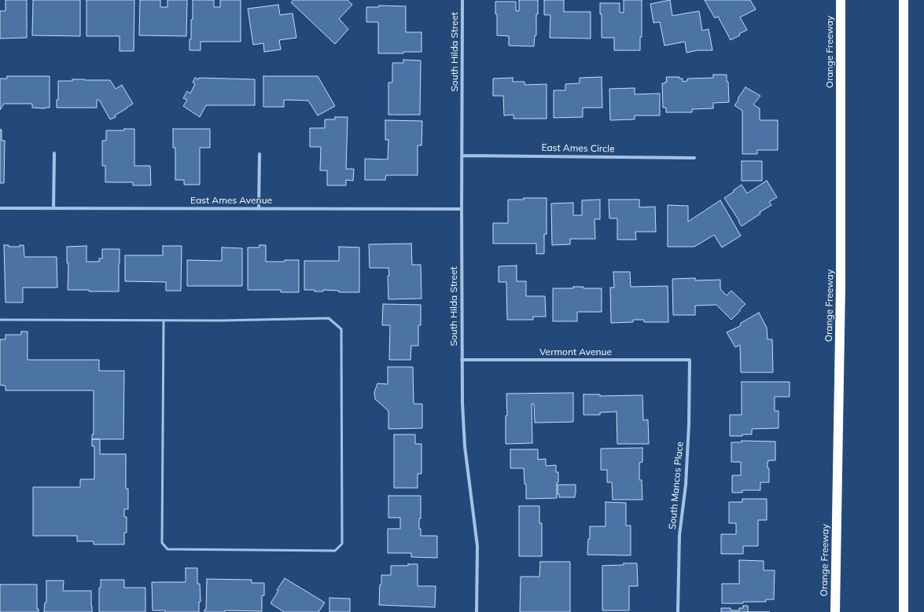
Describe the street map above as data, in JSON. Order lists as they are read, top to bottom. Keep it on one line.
{"streets":{"highway":["Orange Freeway"],"street":["South Hilda Street","East Ames Circle","East Ames Avenue","Vermont Avenue","South Mancos Place"]},"crossings":[["South Hilda Street","East Ames Circle"],["South Hilda Street","East Ames Avenue"],["South Hilda Street","Vermont Avenue"],["Vermont Avenue","South Mancos Place"]]}
